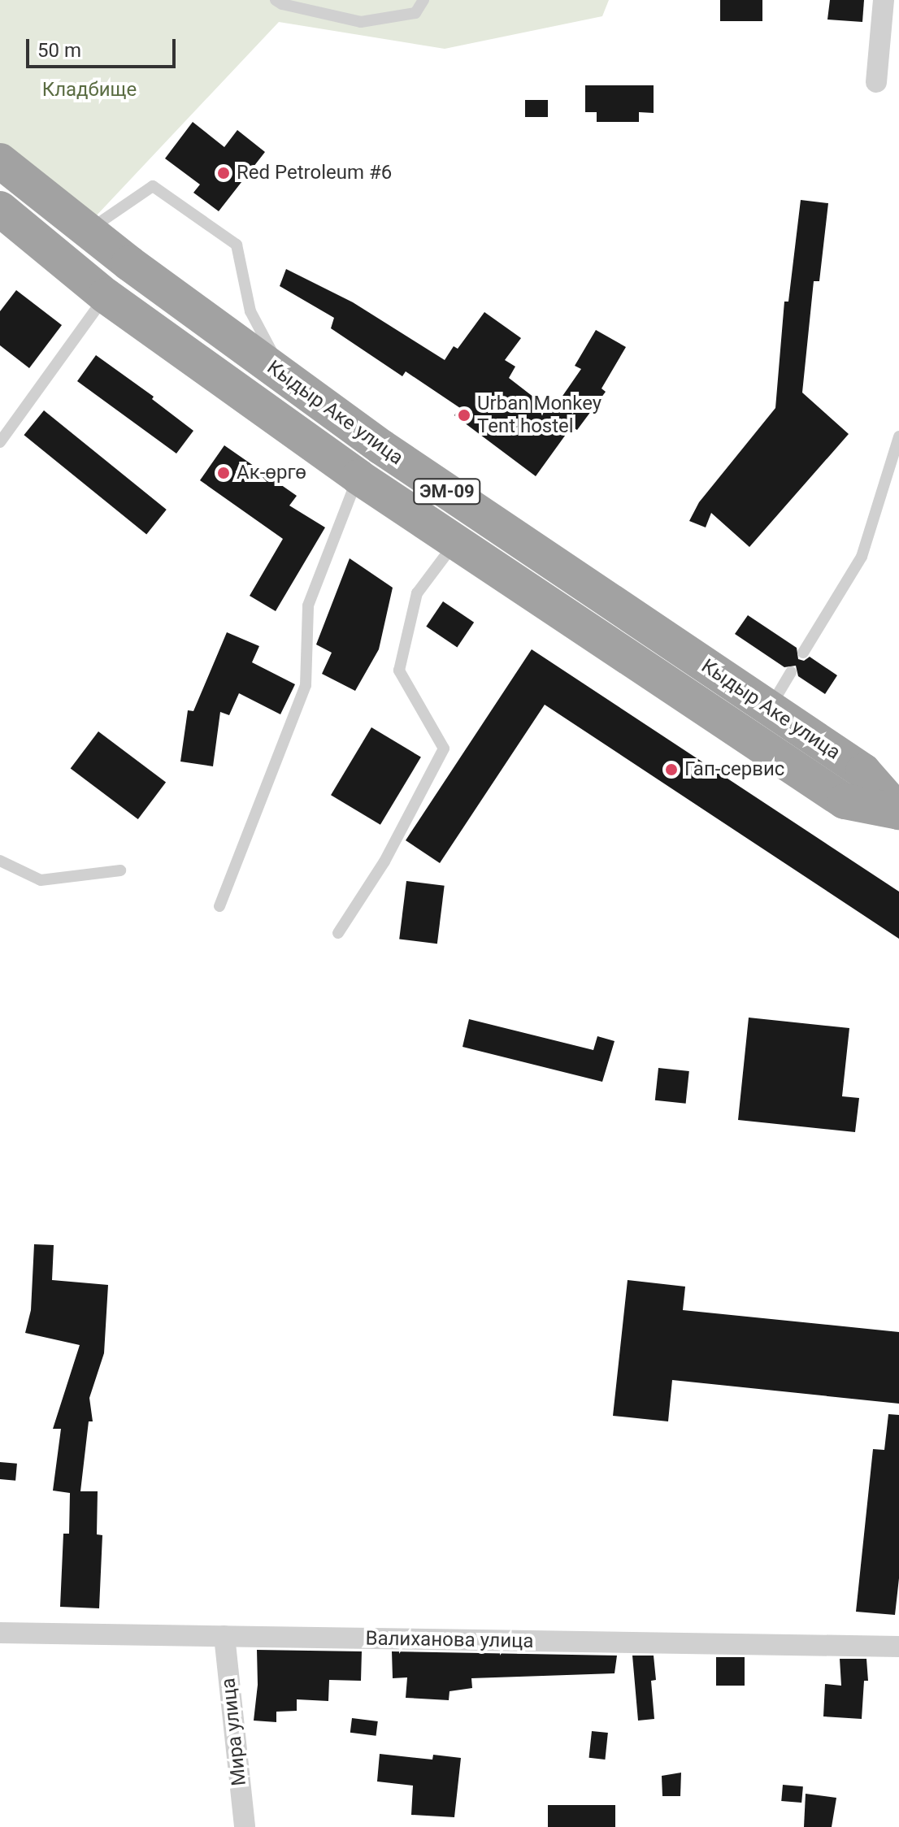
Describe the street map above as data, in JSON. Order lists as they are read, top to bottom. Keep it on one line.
{"streets":{"highway":["Кыдыр Аке улица","ЭМ-09"],"street":["Валиханова улица","Мира улица"]},"crossings":[["Валиханова улица","Мира улица"]],"parks":["Кладбище"],"places":["Red Petroleum #6","Urban Monkey Tent hostel","Ак-өргө","Гап-сервис"],"scale_bar":"50 m"}
